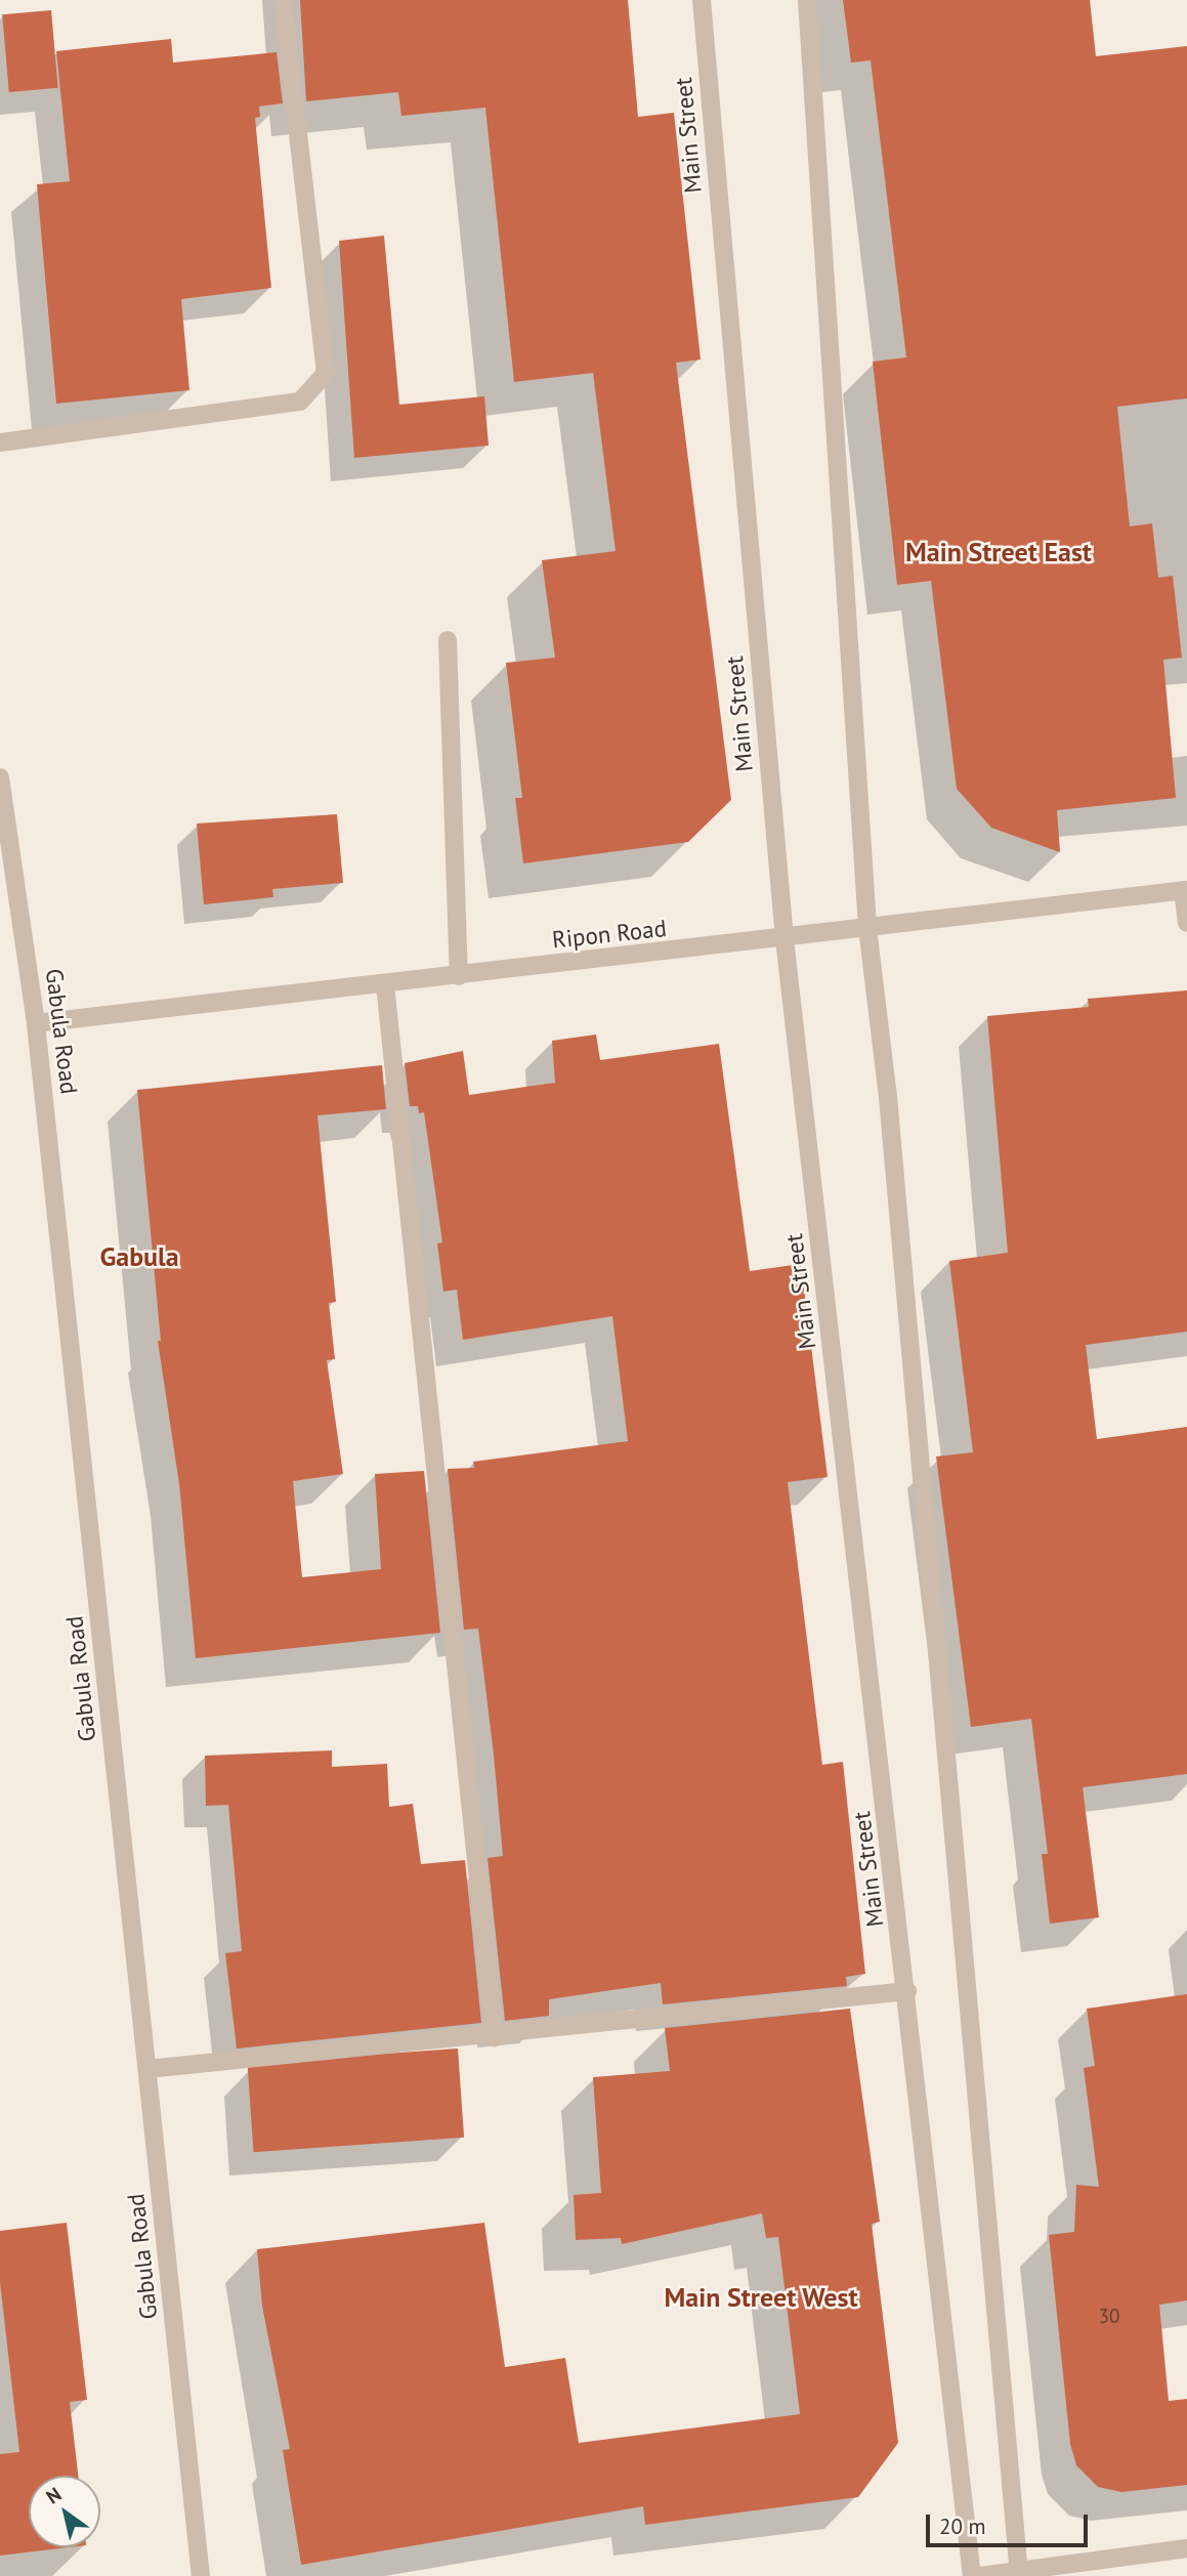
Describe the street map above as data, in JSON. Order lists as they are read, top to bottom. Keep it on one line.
{"streets":{"street":["Main Street","Ripon Road","Gabula Road"]},"crossings":[["Main Street","Ripon Road"],["Ripon Road","Gabula Road"]],"districts":["Main Street East","Gabula","Main Street West"],"house_numbers":["30"],"scale_bar":"20 m","north":"top left"}
